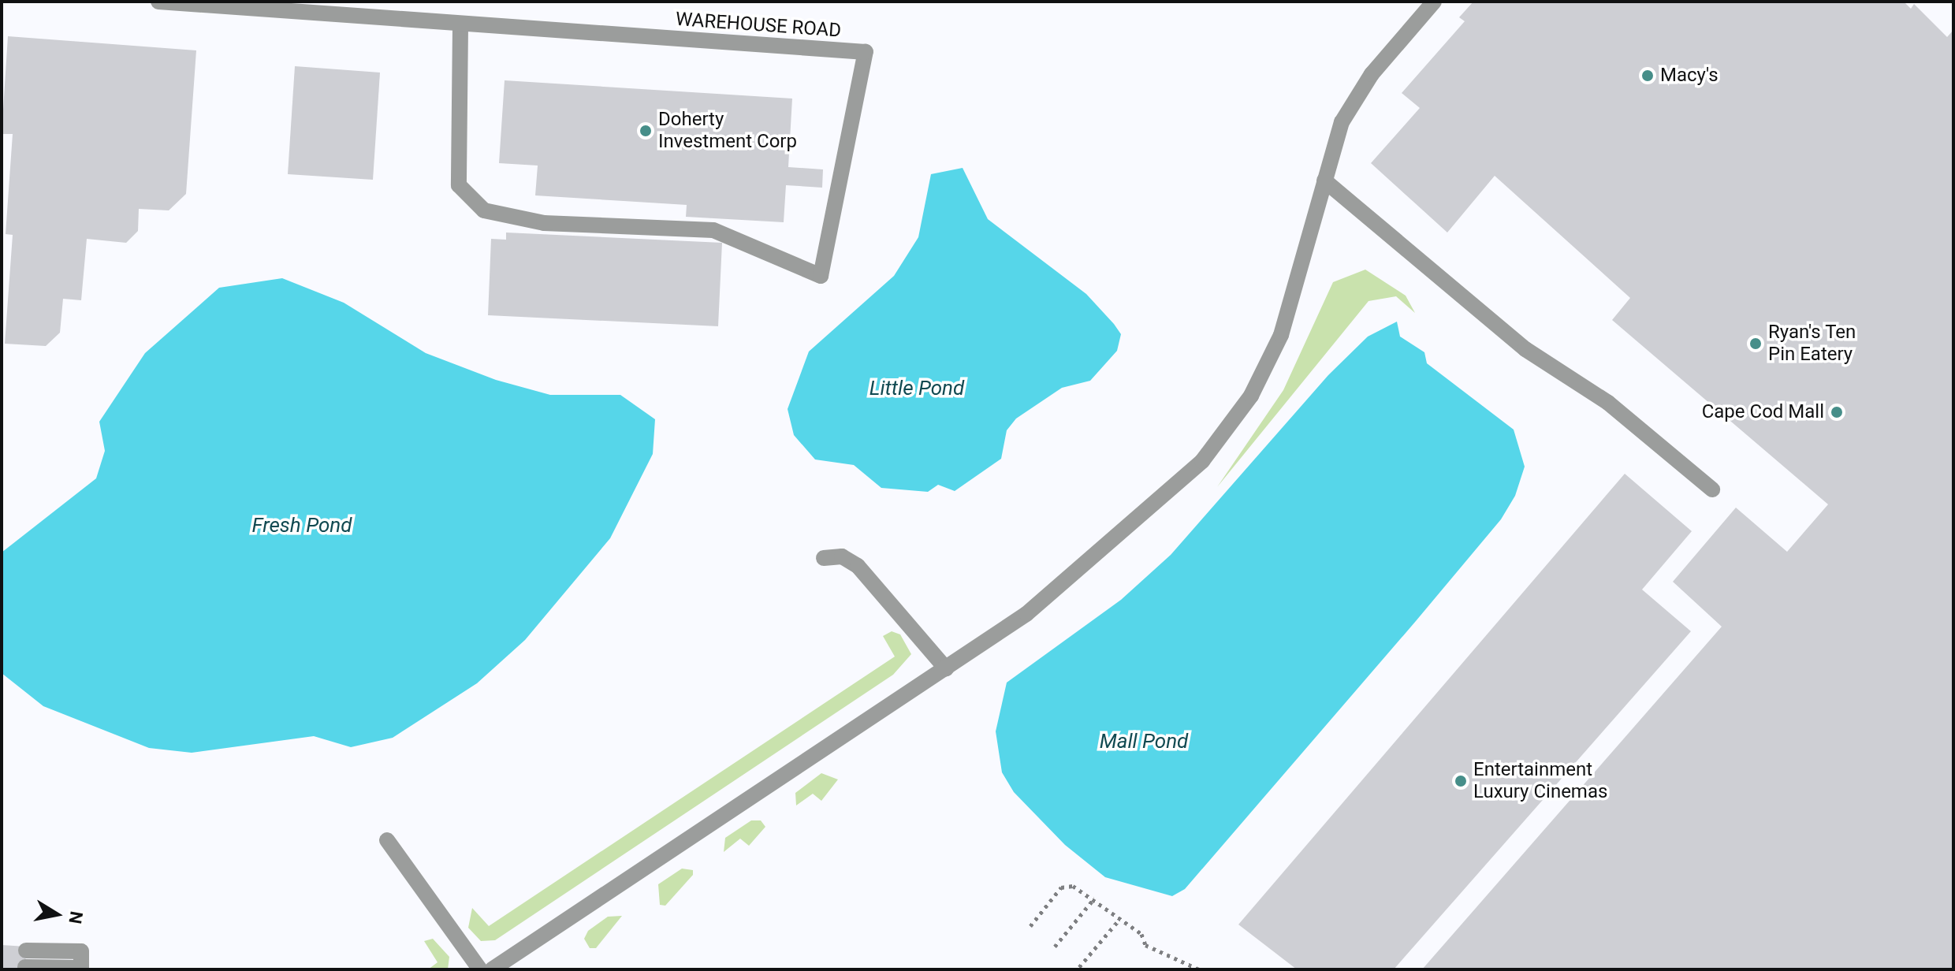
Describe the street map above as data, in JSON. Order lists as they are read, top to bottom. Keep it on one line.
{"streets":{"street":["WAREHOUSE ROAD"]},"water":["Little Pond","Fresh Pond","Mall Pond"],"places":["Macy's","Doherty Investment Corp","Ryan's Ten Pin Eatery","Cape Cod Mall","Entertainment Luxury Cinemas"],"north":"right"}
